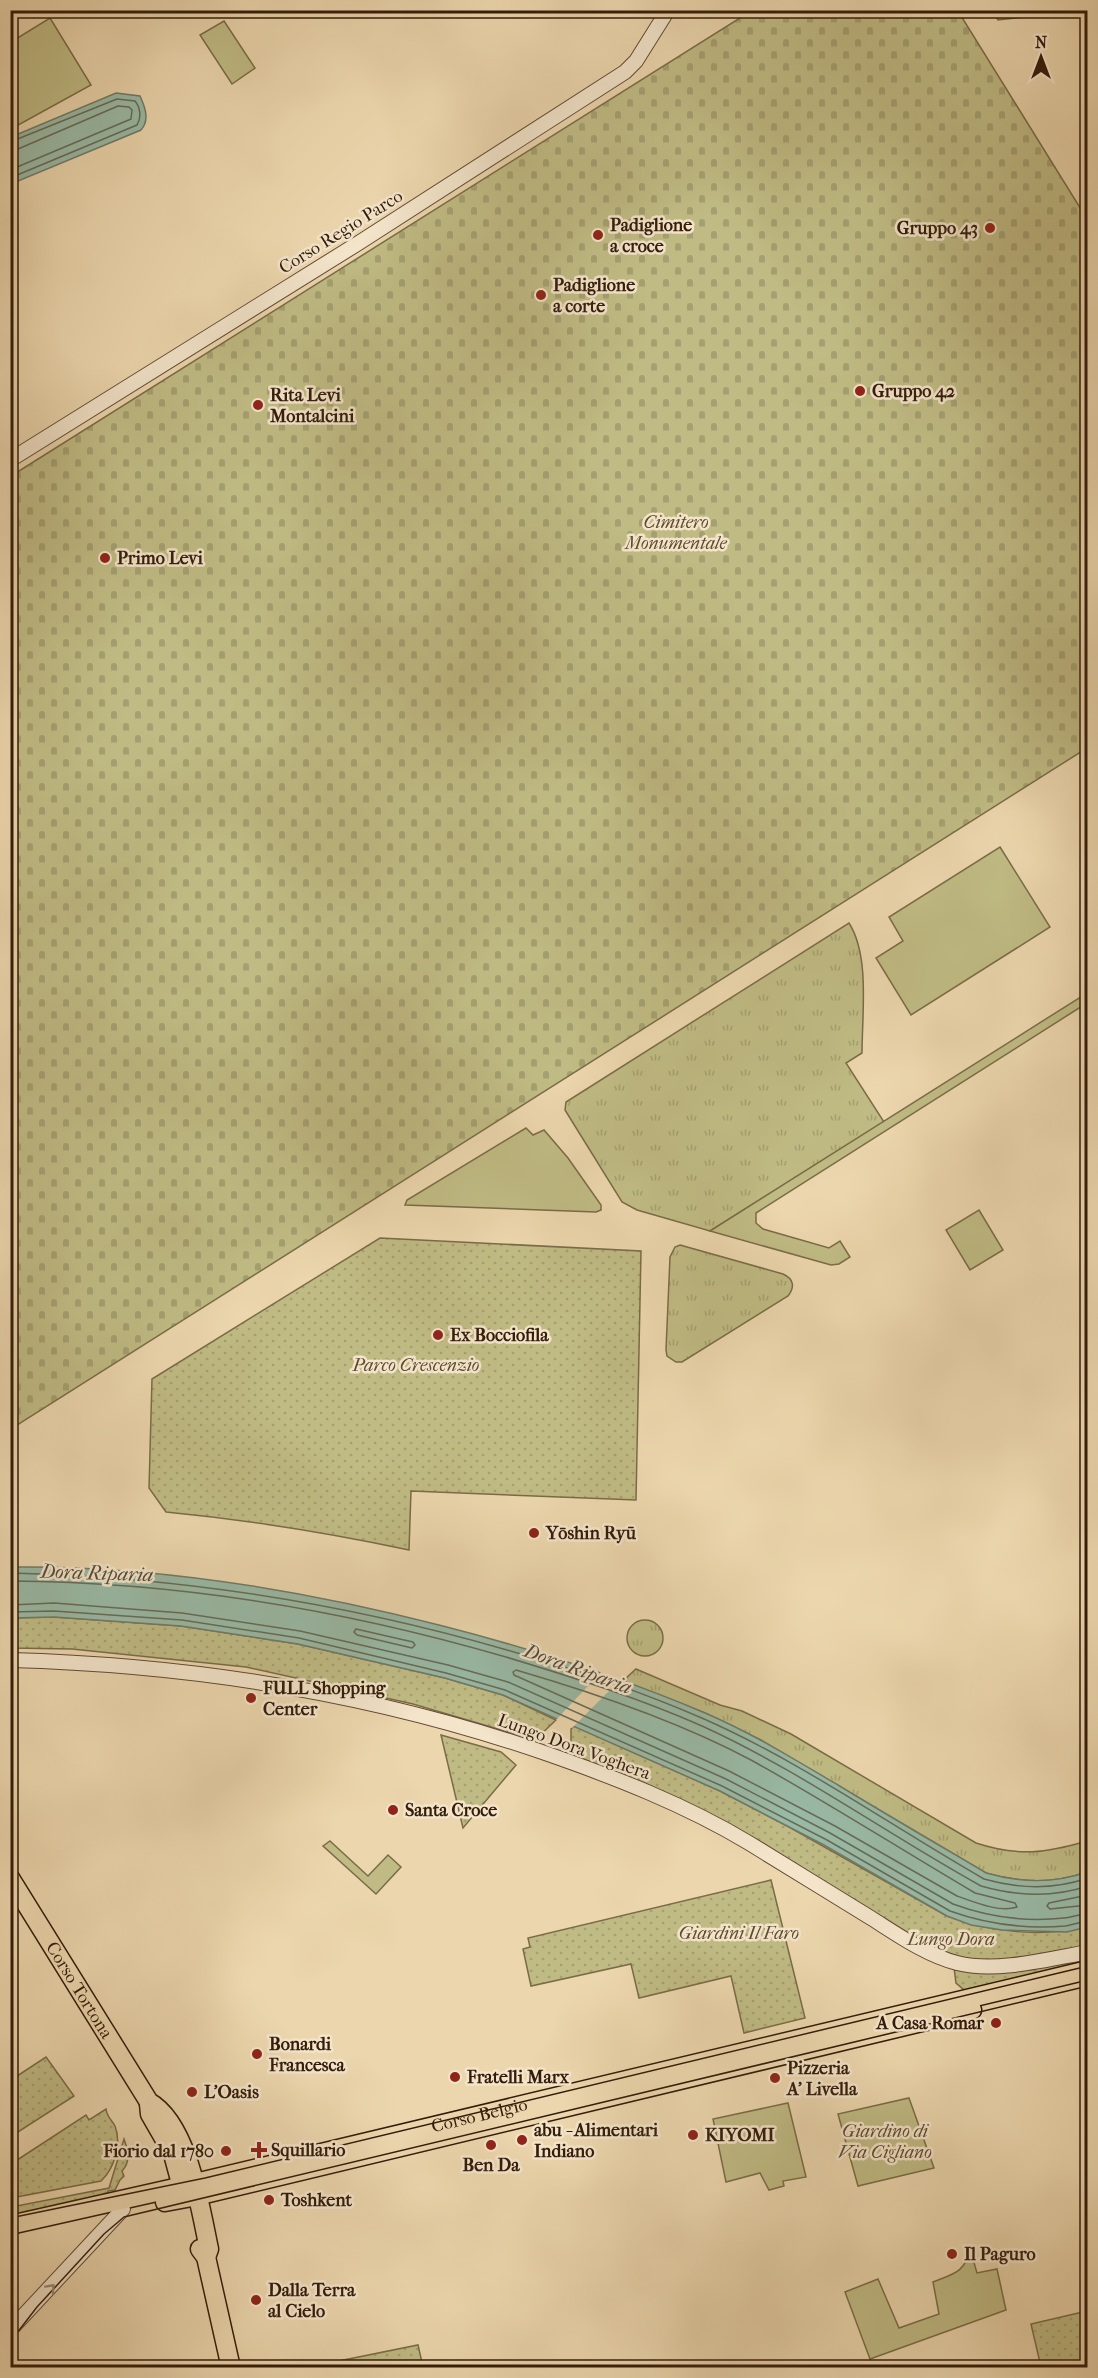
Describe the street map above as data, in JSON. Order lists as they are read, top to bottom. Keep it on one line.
{"streets":{"main road":["Corso Tortona","Corso Belgio"],"street":["Corso Regio Parco","Lungo Dora Voghera"]},"crossings":[["Corso Tortona","Corso Belgio"]],"water":["Dora Riparia"],"parks":["Cimitero Monumentale","Parco Crescenzio","Giardini Il Faro","Lungo Dora","Giardino di Via Cigliano"],"places":{"other":["Gruppo 43","Padiglione a croce","Padiglione a corte","Gruppo 42","Rita Levi Montalcini","Primo Levi","Ex Bocciofila","Yōshin Ryū","FULL Shopping Center","Santa Croce","A Casa Romar","Bonardi Francesca","Fratelli Marx","Pizzeria A' Livella","L'Oasis","KIYOMI","abu - Alimentari Indiano","Ben Da","Fiorio dal 1780","Toshkent","Il Paguro","Dalla Terra al Cielo"],"health":["Squillario"]},"north":"top"}
